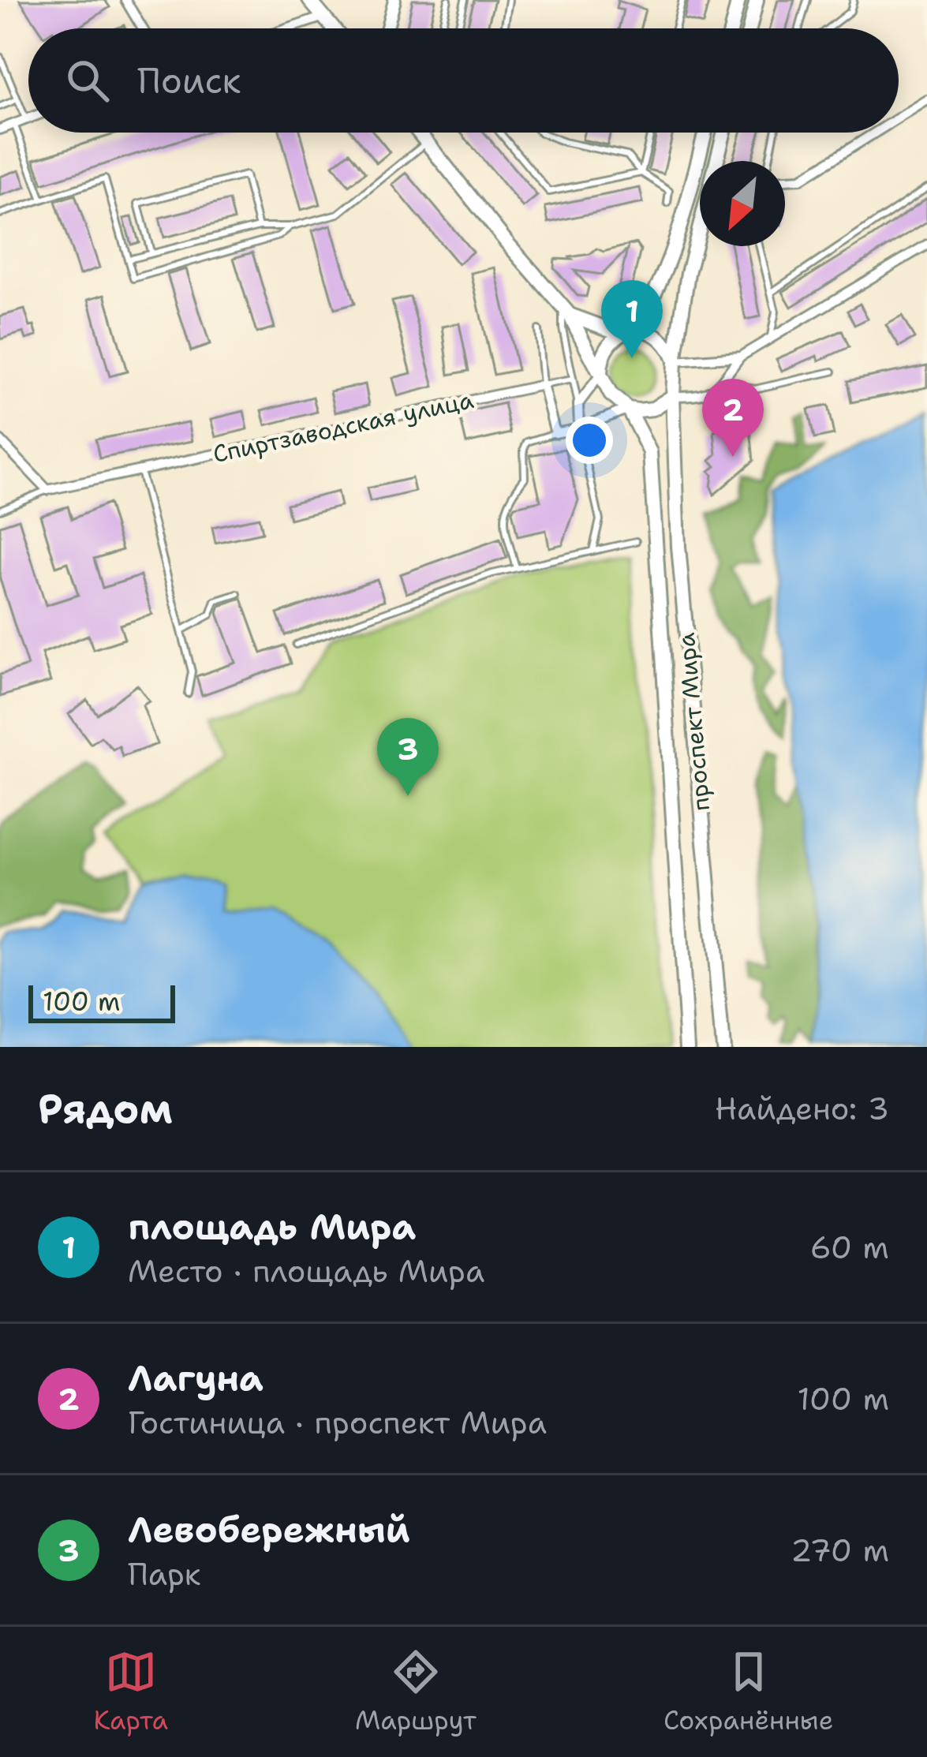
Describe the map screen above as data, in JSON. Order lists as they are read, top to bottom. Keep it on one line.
{"streets":{"main road":["проспект Мира"],"street":["Спиртзаводская улица"]},"scale_bar":"100 m","north":"bottom left","page":{"search":"Поиск","pins":["1","2","3"],"scale":"100 m","heading":["Рядом","Найдено: 3"],"list":[{"mark":"1","name":"площадь Мира","note":"Место · площадь Мира","value":"60 m"},{"mark":"2","name":"Лагуна","note":"Гостиница · проспект Мира","value":"100 m"},{"mark":"3","name":"Левобережный","note":"Парк","value":"270 m"}],"nav":["Карта","Маршрут","Сохранённые"]}}
